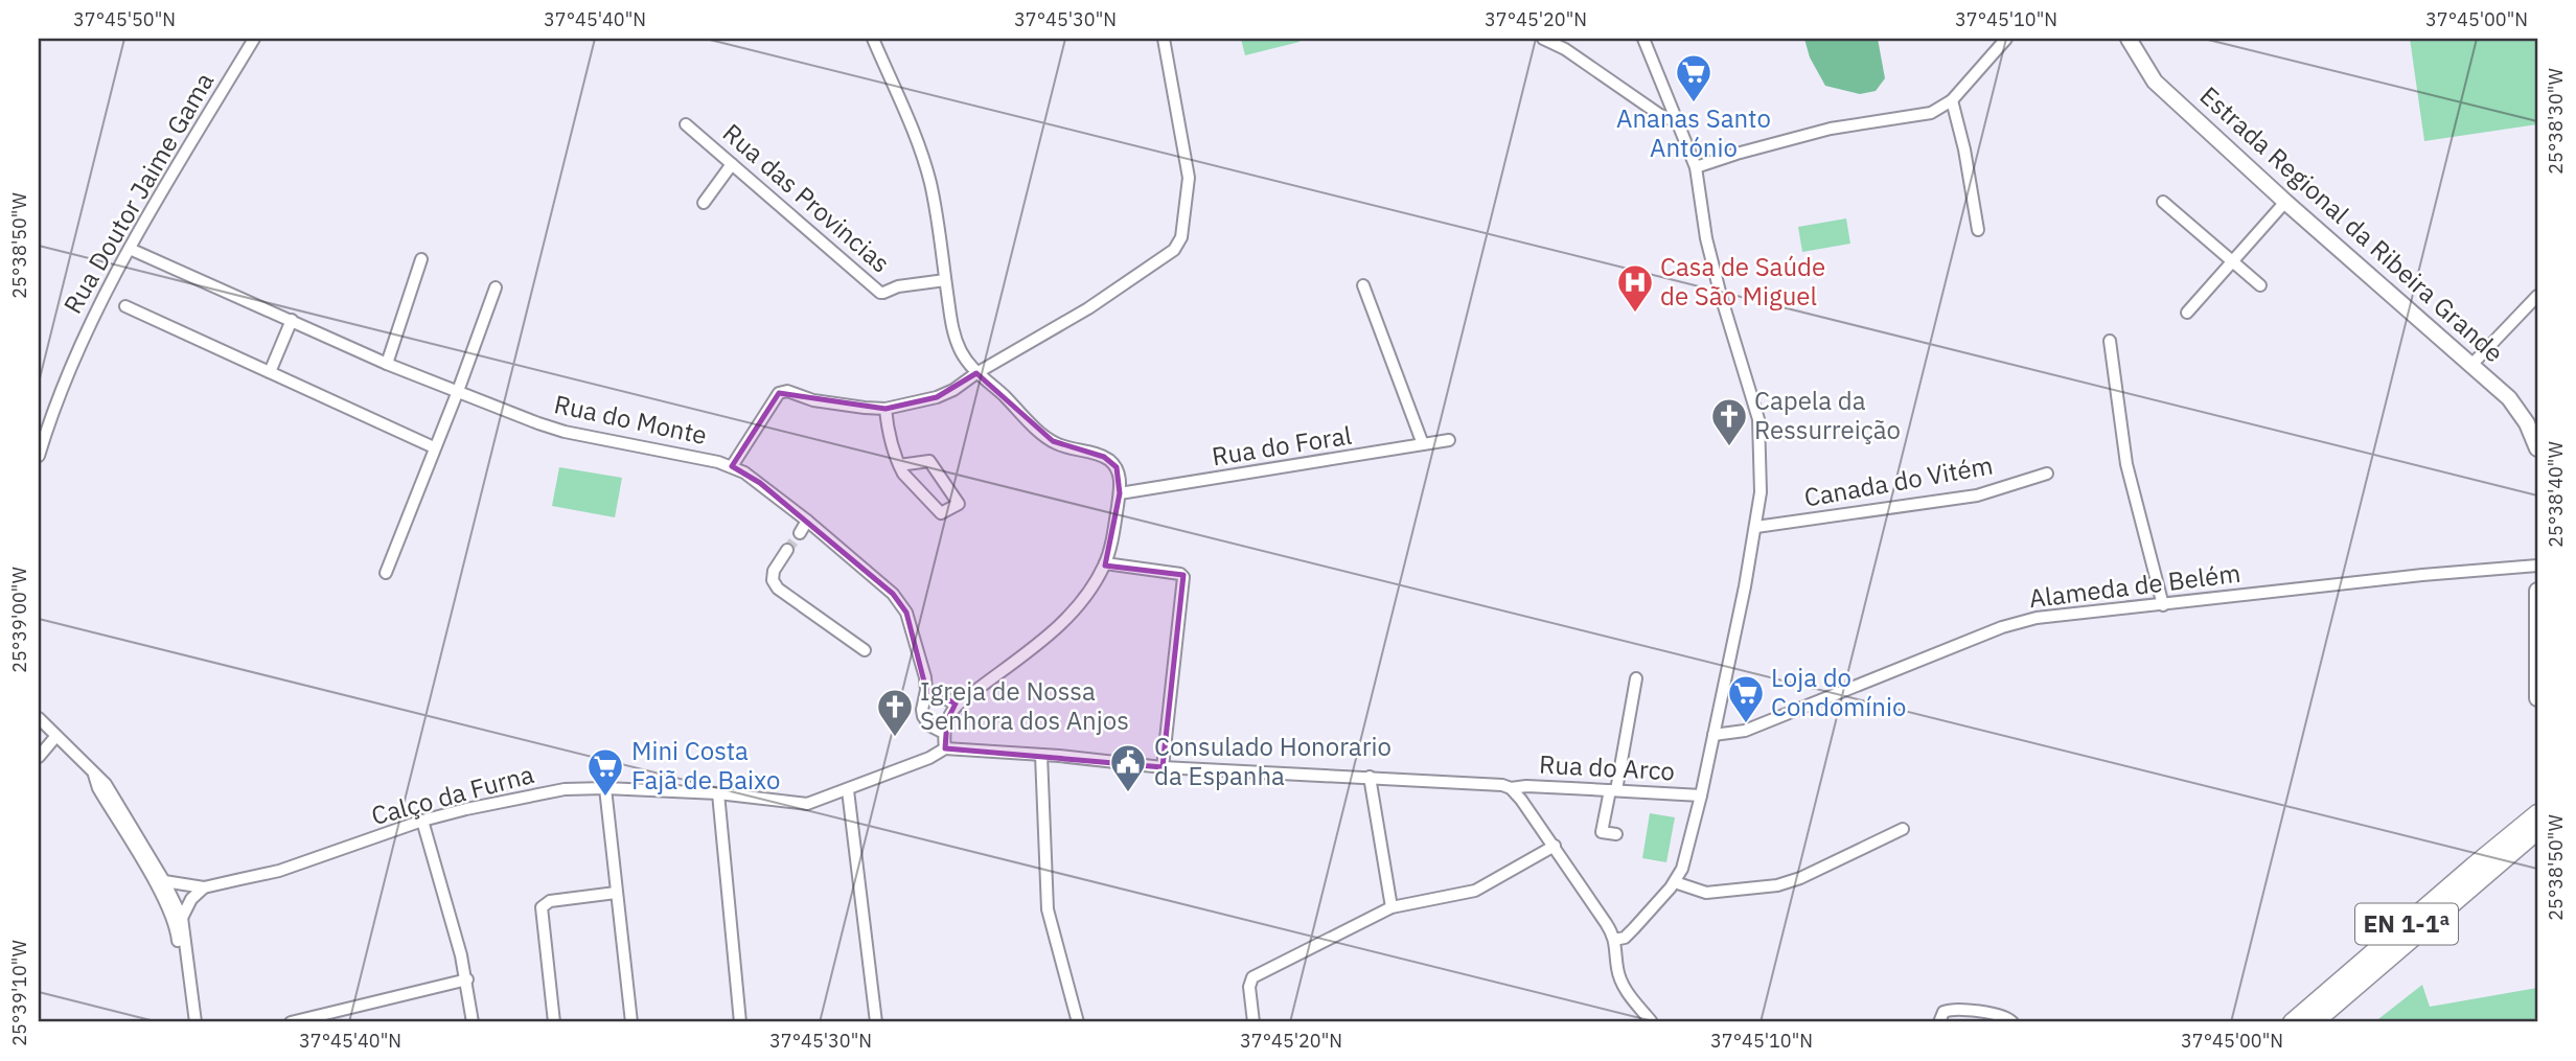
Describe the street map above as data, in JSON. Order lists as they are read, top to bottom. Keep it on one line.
{"streets":{"highway":["EN 1-1ª"],"main road":["Estrada Regional da Ribeira Grande"],"street":["Rua Doutor Jaime Gama","Rua das Provincias","Rua do Monte","Rua do Foral","Canada do Vitém","Alameda de Belém","Rua do Arco","Calço da Furna"]},"crossings":[["Rua Doutor Jaime Gama","Rua do Monte"],["Rua do Arco","Calço da Furna"]],"places":{"supermarket":["Ananas Santo António","Loja do Condomínio","Mini Costa Fajã de Baixo"],"hospital":["Casa de Saúde de São Miguel"],"church":["Capela da Ressurreição","Igreja de Nossa Senhora dos Anjos"],"public building":["Consulado Honorario da Espanha"]},"coordinates":["37°45'50\"N","37°45'40\"N","37°45'30\"N","37°45'20\"N","37°45'10\"N","37°45'00\"N","25°38'30\"W","25°38'50\"W","25°38'40\"W","25°39'00\"W","25°39'10\"W"]}
